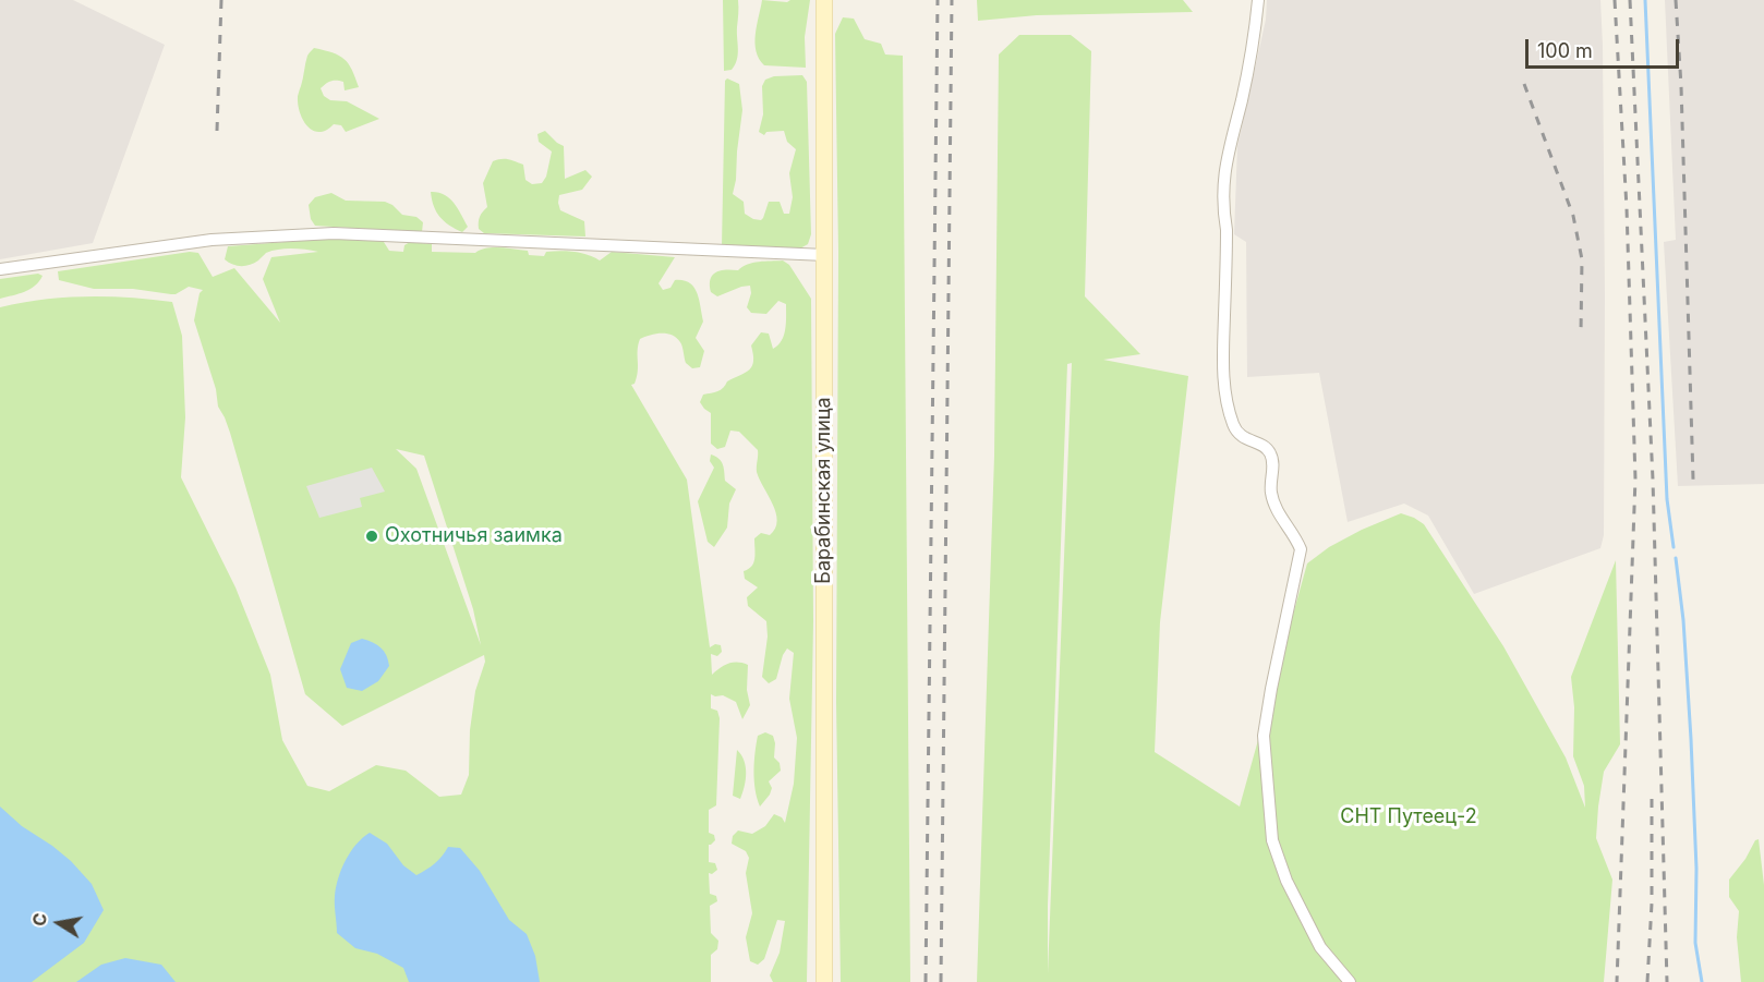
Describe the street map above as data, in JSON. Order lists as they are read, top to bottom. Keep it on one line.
{"streets":{"main road":["Барабинская улица"]},"parks":["СНТ Путеец-2"],"places":["Охотничья заимка"],"scale_bar":"100 m","north":"left"}
